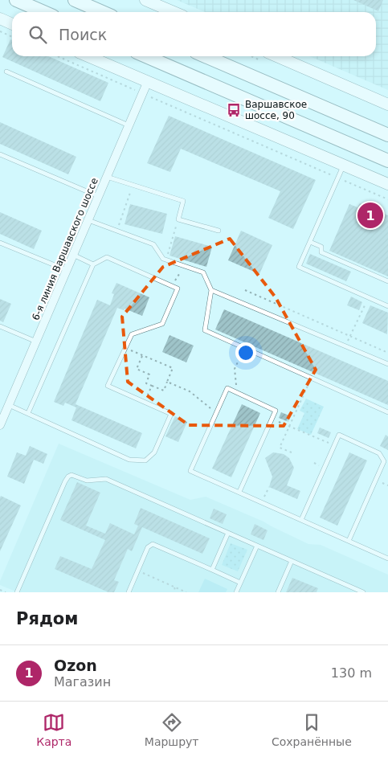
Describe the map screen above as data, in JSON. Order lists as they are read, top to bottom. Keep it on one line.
{"streets":{"street":["6-я линия Варшавского шоссе"]},"places":{"bus stop":["Варшавское шоссе, 90"]},"page":{"search":"Поиск","pins":"1","heading":"Рядом","list":[{"mark":"1","name":"Ozon","note":"Магазин","value":"130 m"}],"nav":["Карта","Маршрут","Сохранённые"]}}
